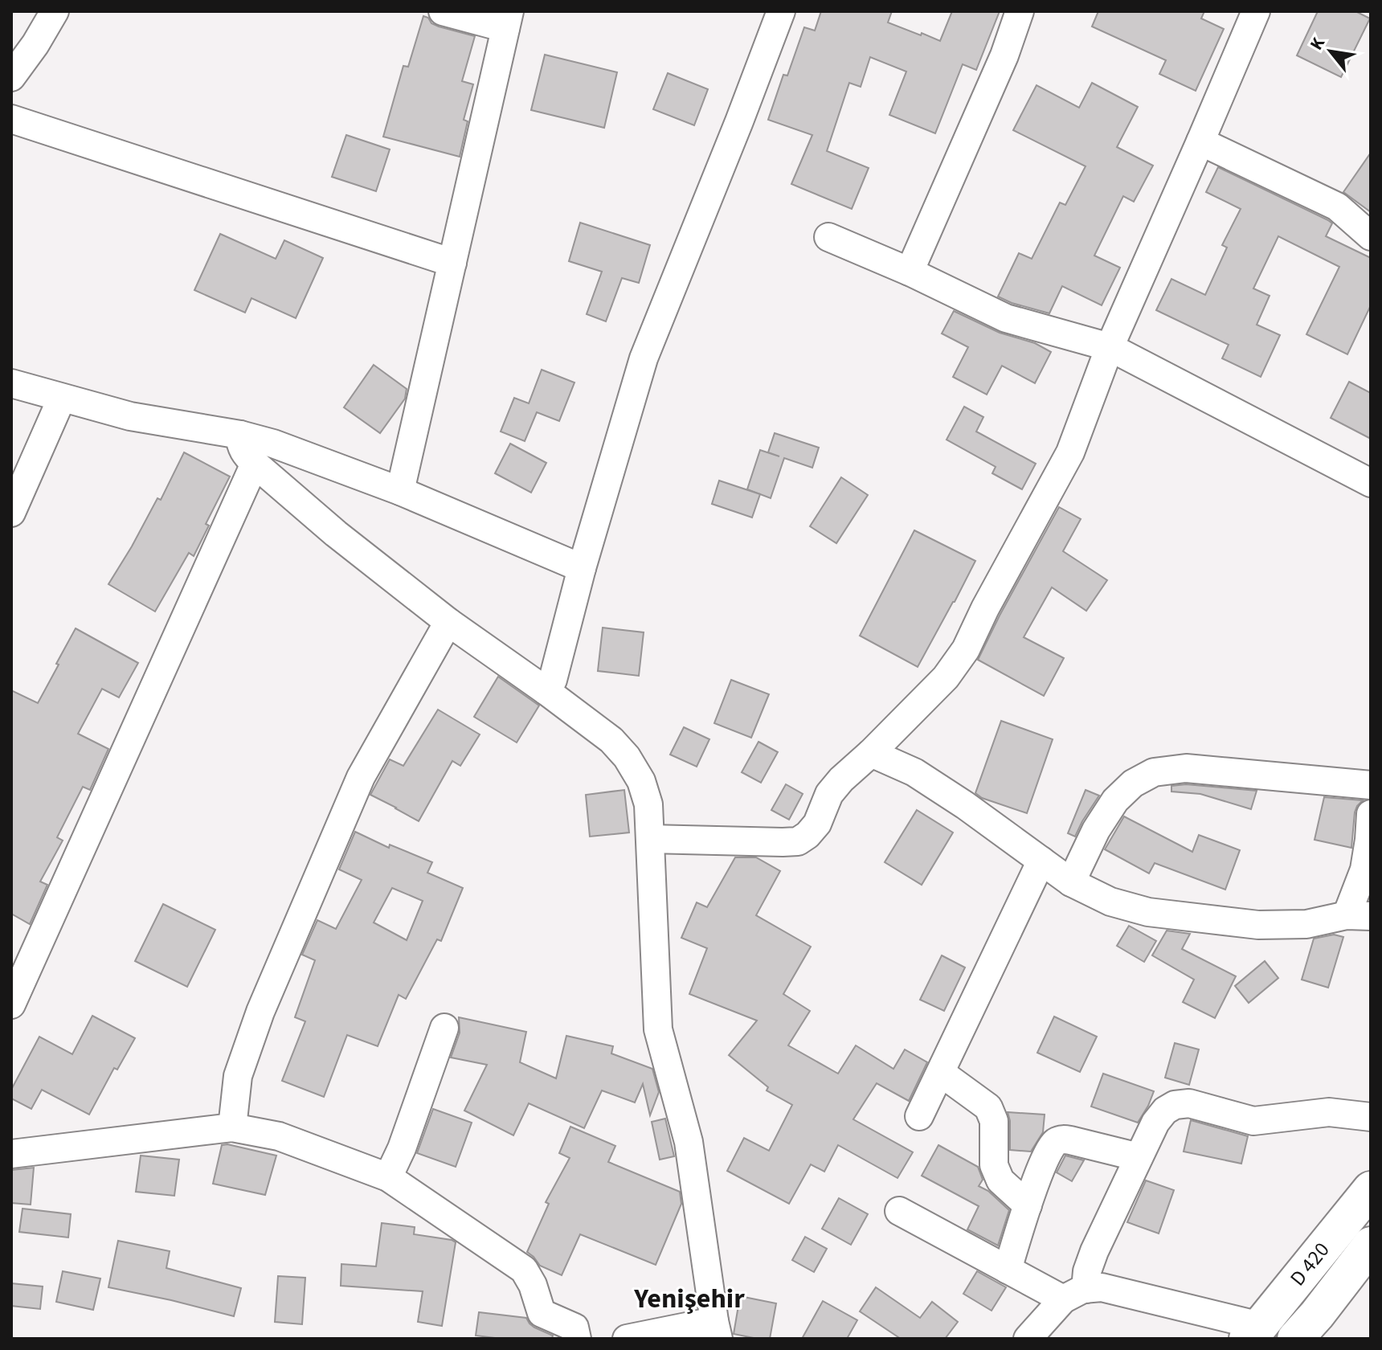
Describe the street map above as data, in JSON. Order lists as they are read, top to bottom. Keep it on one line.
{"streets":{"highway":["D 420"]},"districts":["Yenişehir"],"north":"top left"}
